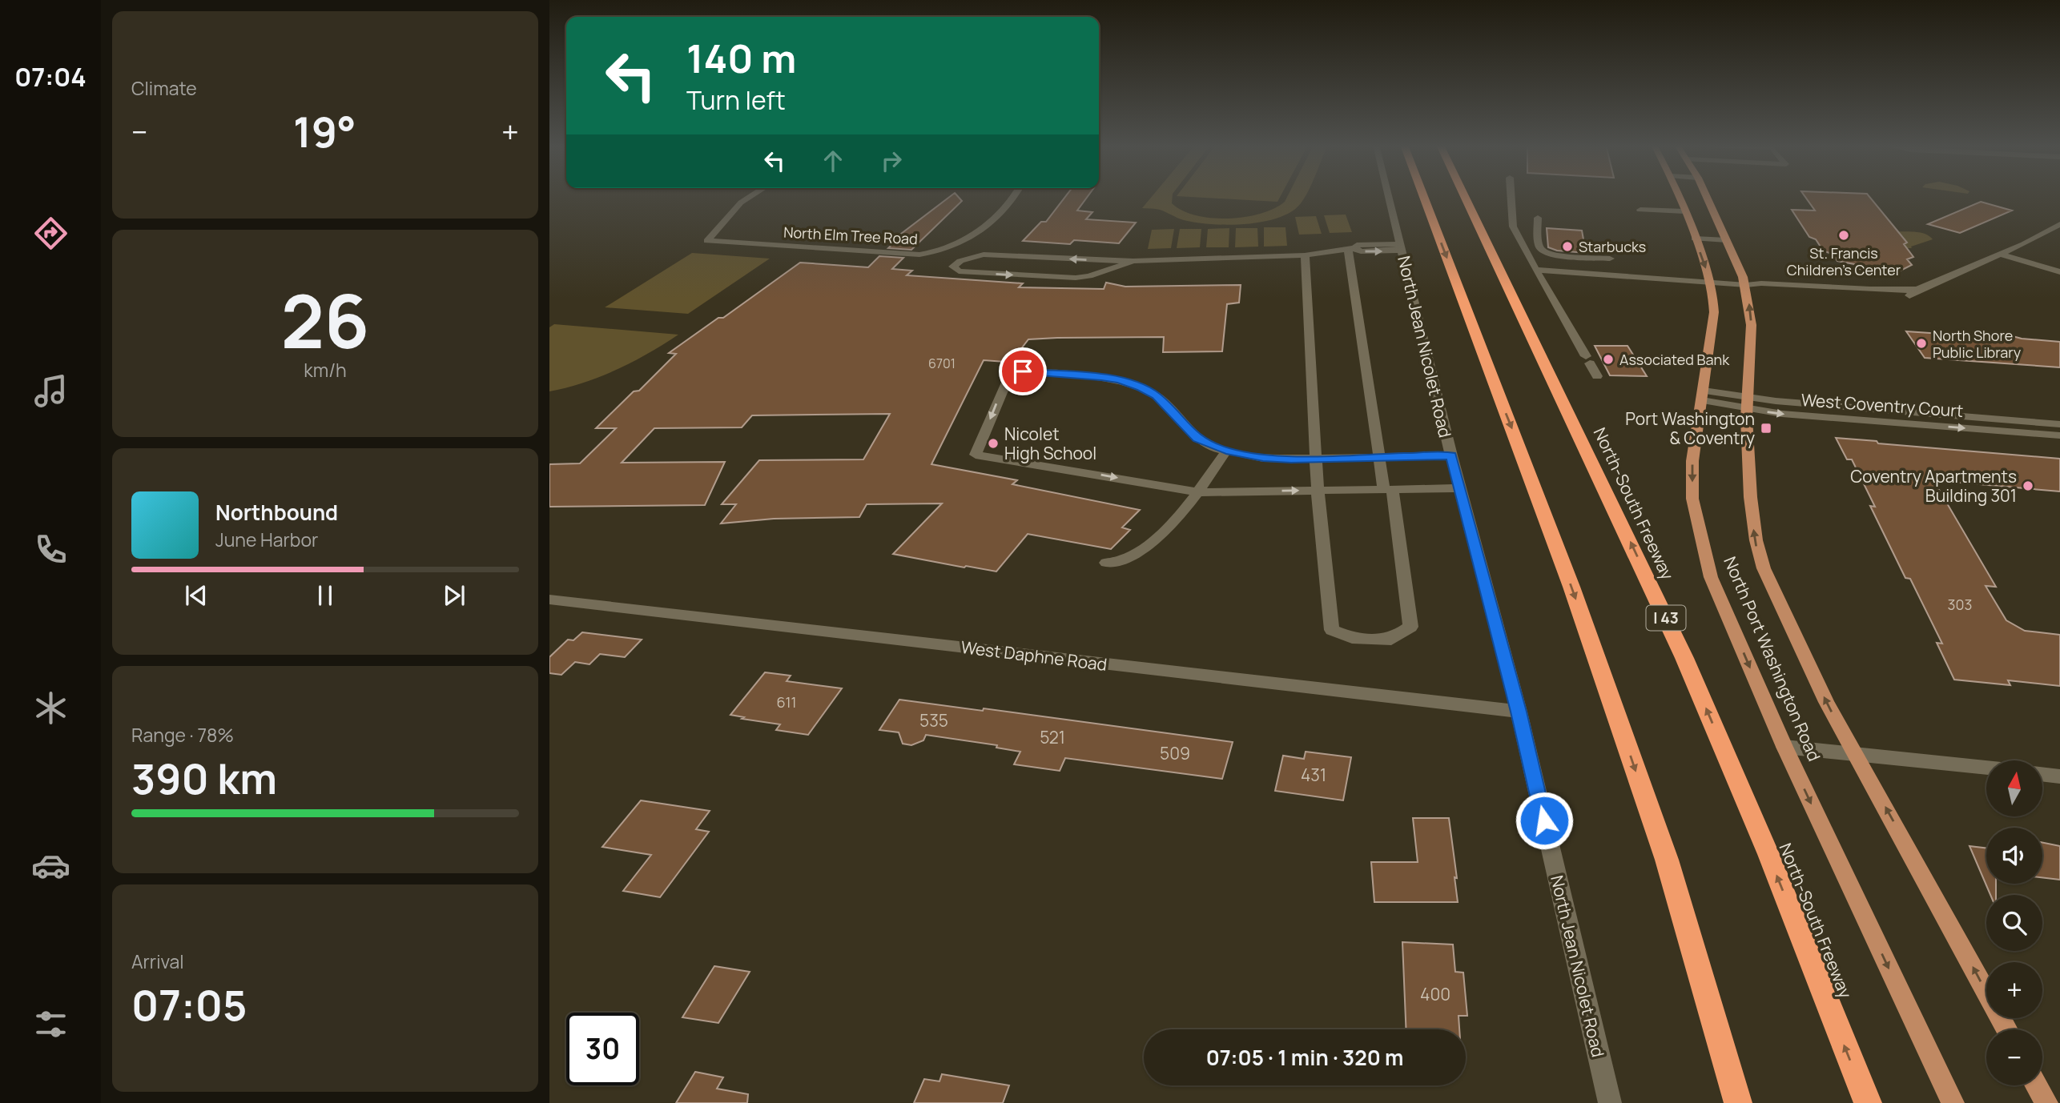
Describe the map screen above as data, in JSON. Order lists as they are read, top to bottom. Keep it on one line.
{"streets":{"highway":["North-South Freeway","I 43"],"main road":["North Port Washington Road"],"street":["North Elm Tree Road","North Jean Nicolet Road","West Coventry Court","West Daphne Road"]},"crossings":[["North Jean Nicolet Road","West Daphne Road"],["West Coventry Court","North Port Washington Road"]],"places":{"other":["St. Francis Children's Center","Starbucks","North Shore Public Library","Associated Bank","Nicolet High School","Coventry Apartments Building 301"],"transit":["Port Washington & Coventry"]},"house_numbers":["6701","303","611","535","521","509","431","400"],"north":"top","page":{"tabs":"07:04","tile":["Climate",["26","km/h"],["Range · 78%","390 km"],["Arrival","07:05"]],"turn":["140 m","Turn left"],"heat":["−","19°","+"],"song":["Northbound","June Harbor"],"map_buttons":["+","−"],"limit":"30","trip":"07:05 · 1 min · 320 m"}}
